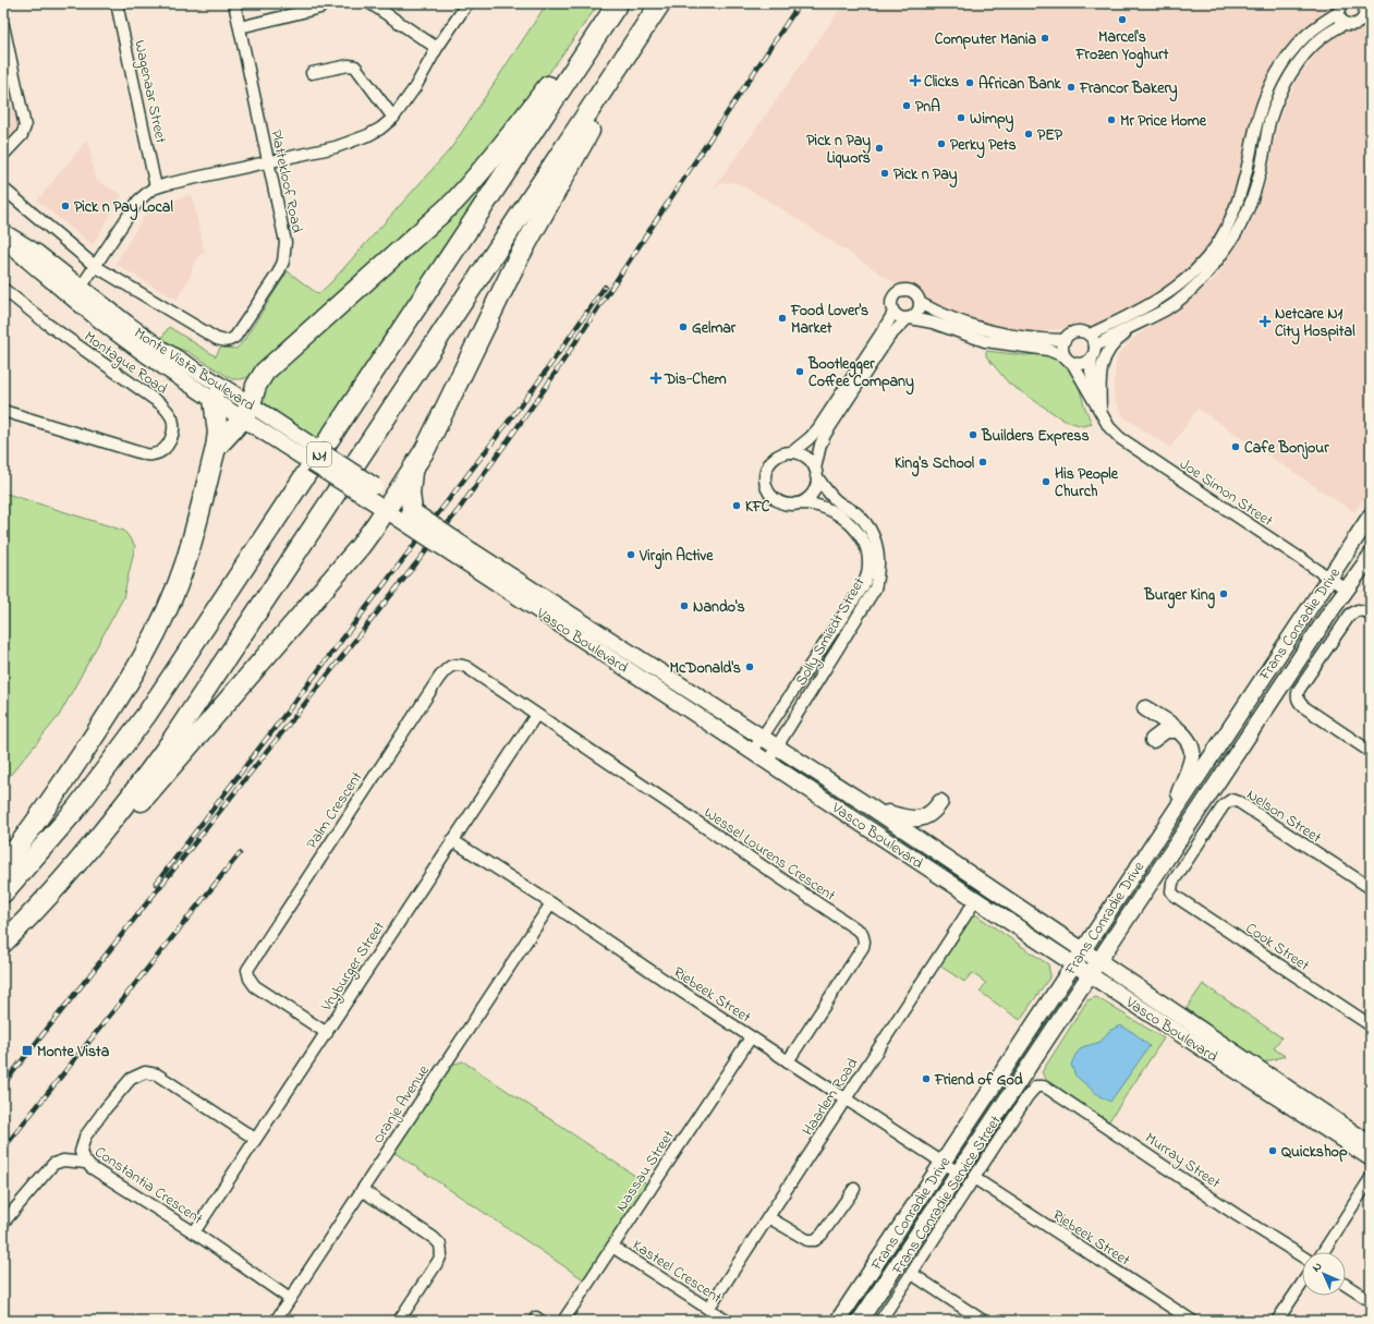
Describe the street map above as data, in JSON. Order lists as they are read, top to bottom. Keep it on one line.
{"streets":{"highway":["N1"],"main road":["Monte Vista Boulevard","Frans Conradie Drive","Vasco Boulevard"],"street":["Wagenaar Street","Plattekloof Road","Montague Road","Joe Simon Street","Solly Smiedt Street","Palm Crescent","Nelson Street","Wessel Lourens Crescent","Cook Street","Vryburger Street","Riebeek Street","Haarlem Road","Oranje Avenue","Murray Street","Nassau Street","Constantia Crescent","Frans Conradie Service Street","Kasteel Crescent"]},"crossings":[["Monte Vista Boulevard","Vasco Boulevard"],["Joe Simon Street","Frans Conradie Drive"],["Frans Conradie Drive","Vasco Boulevard"],["Frans Conradie Drive","Riebeek Street"],["Solly Smiedt Street","Vasco Boulevard"],["Vasco Boulevard","Haarlem Road"],["Palm Crescent","Wessel Lourens Crescent"],["Palm Crescent","Vryburger Street"],["Nelson Street","Cook Street"],["Wessel Lourens Crescent","Vryburger Street"],["Wessel Lourens Crescent","Riebeek Street"],["Vryburger Street","Riebeek Street"],["Vryburger Street","Constantia Crescent"],["Riebeek Street","Haarlem Road"],["Riebeek Street","Oranje Avenue"],["Riebeek Street","Nassau Street"],["Riebeek Street","Frans Conradie Service Street"],["Haarlem Road","Kasteel Crescent"],["Oranje Avenue","Constantia Crescent"],["Murray Street","Frans Conradie Service Street"],["Nassau Street","Kasteel Crescent"]],"places":{"other":["Marcel's Frozen Yoghurt","Computer Mania","African Bank","Francor Bakery","PnA","Wimpy","Mr Price Home","PEP","Perky Pets","Pick n Pay Liquors","Pick n Pay","Pick n Pay Local","Food Lover's Market","Gelmar","Bootlegger Coffee Company","Builders Express","Cafe Bonjour","King's School","His People Church","KFC","Virgin Active","Burger King","Nando's","McDonald's","Friend of God","Quickshop"],"health":["Clicks","Netcare N1 City Hospital","Dis-Chem"],"transit":["Monte Vista"]},"north":"top left"}
